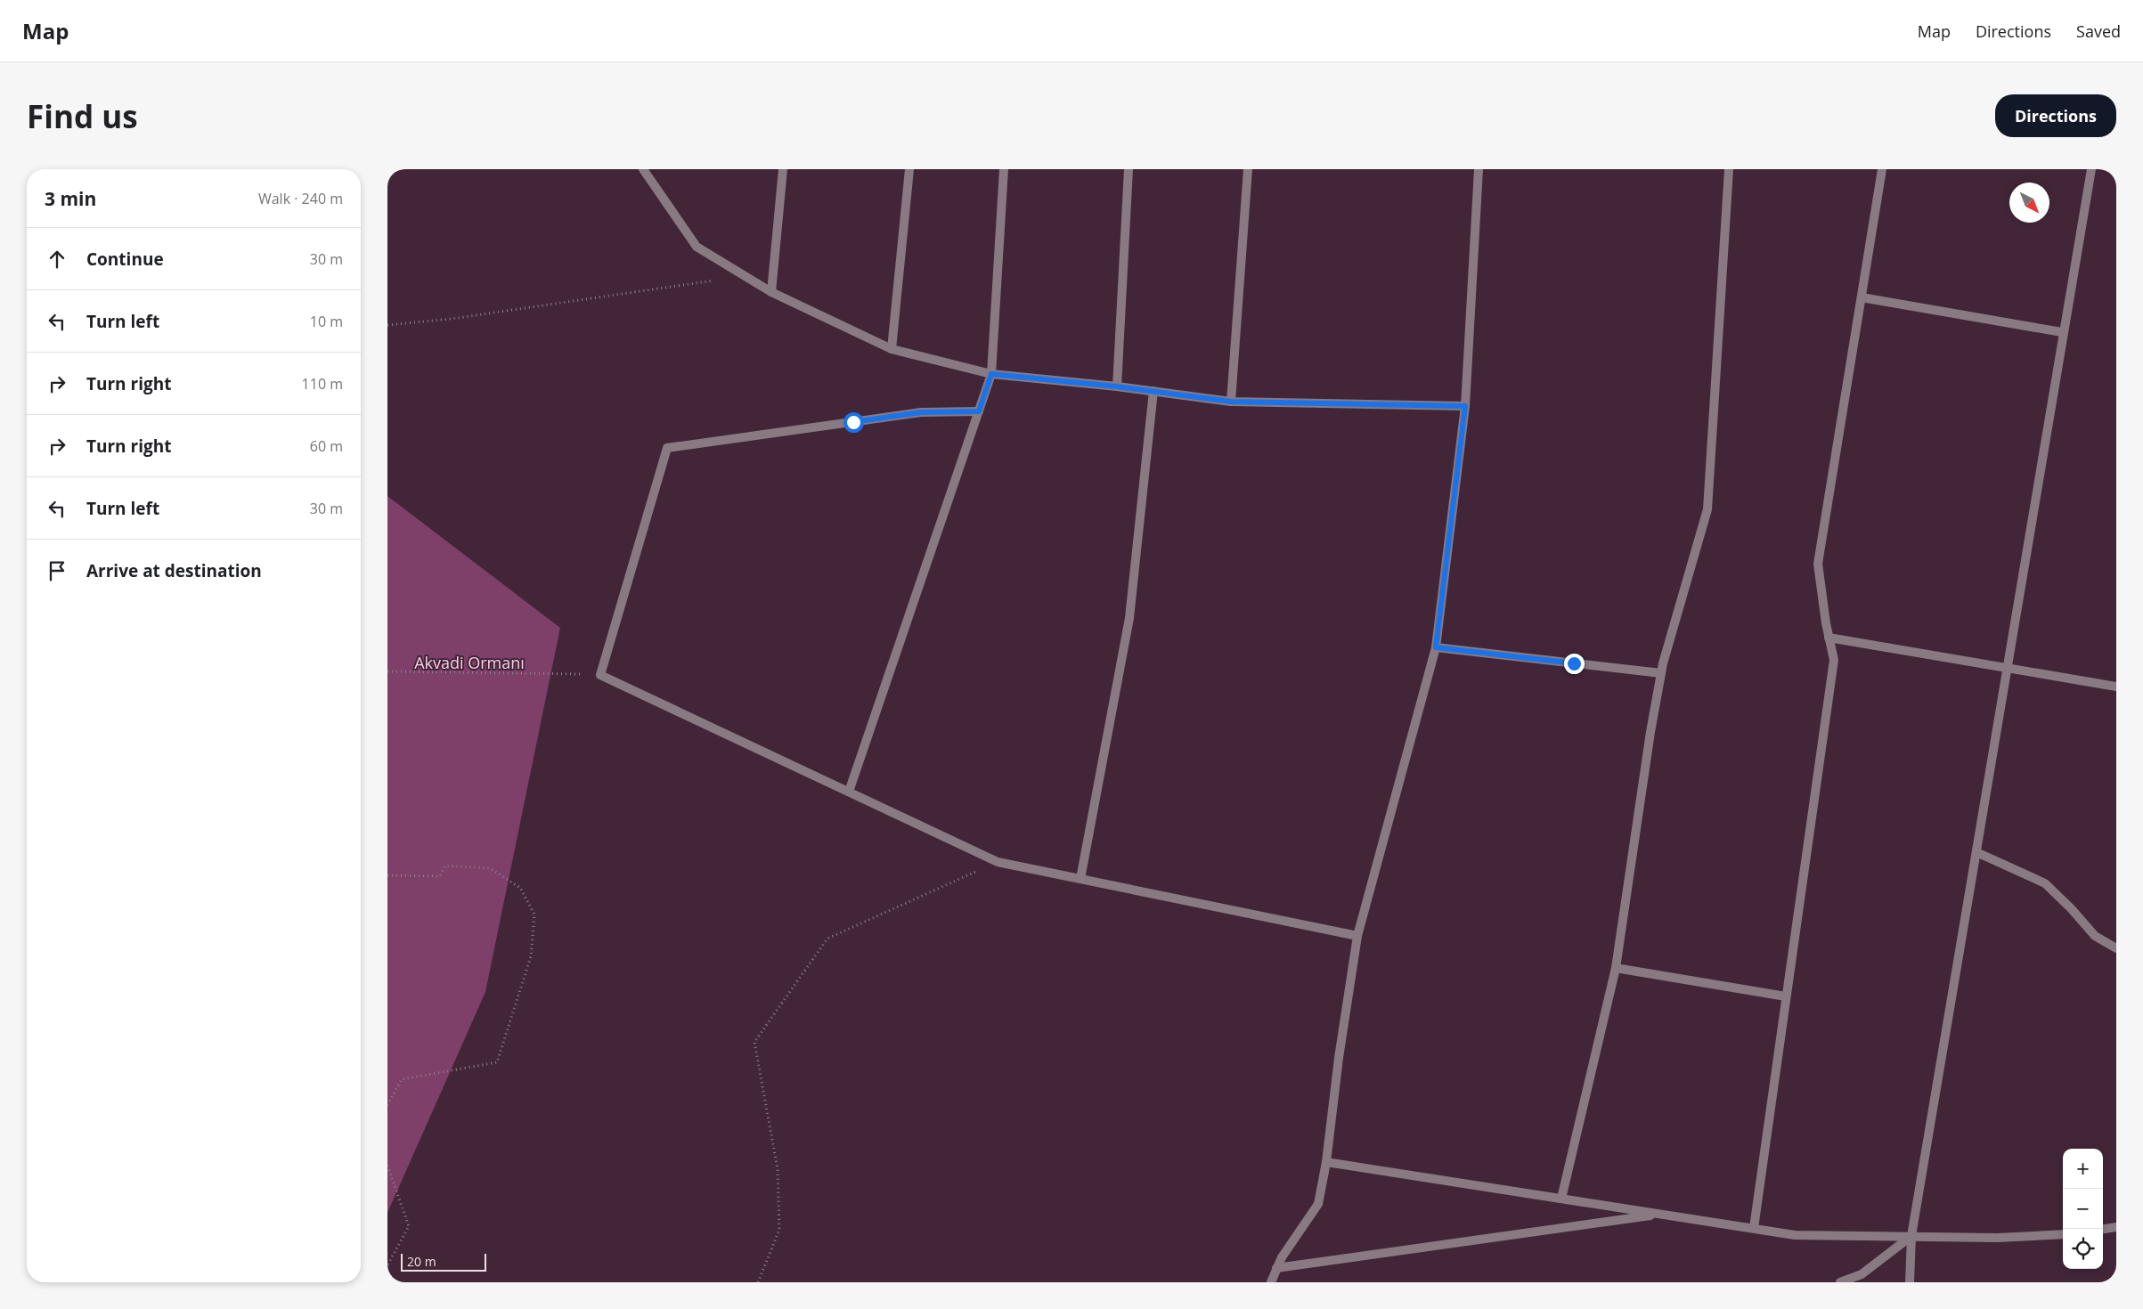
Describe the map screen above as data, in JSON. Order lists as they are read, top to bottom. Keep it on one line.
{"parks":["Akvadi Ormanı"],"scale_bar":"20 m","north":"bottom right","page":{"header":"Map","nav":["Map","Directions","Saved"],"buttons":"Directions","title":"Find us","heading":["3 min","Walk · 240 m"],"list":[["Continue","30 m"],["Turn left","10 m"],["Turn right","110 m"],["Turn right","60 m"],["Turn left","30 m"],"Arrive at destination"],"map_buttons":["+","−"],"scale":"20 m"}}
